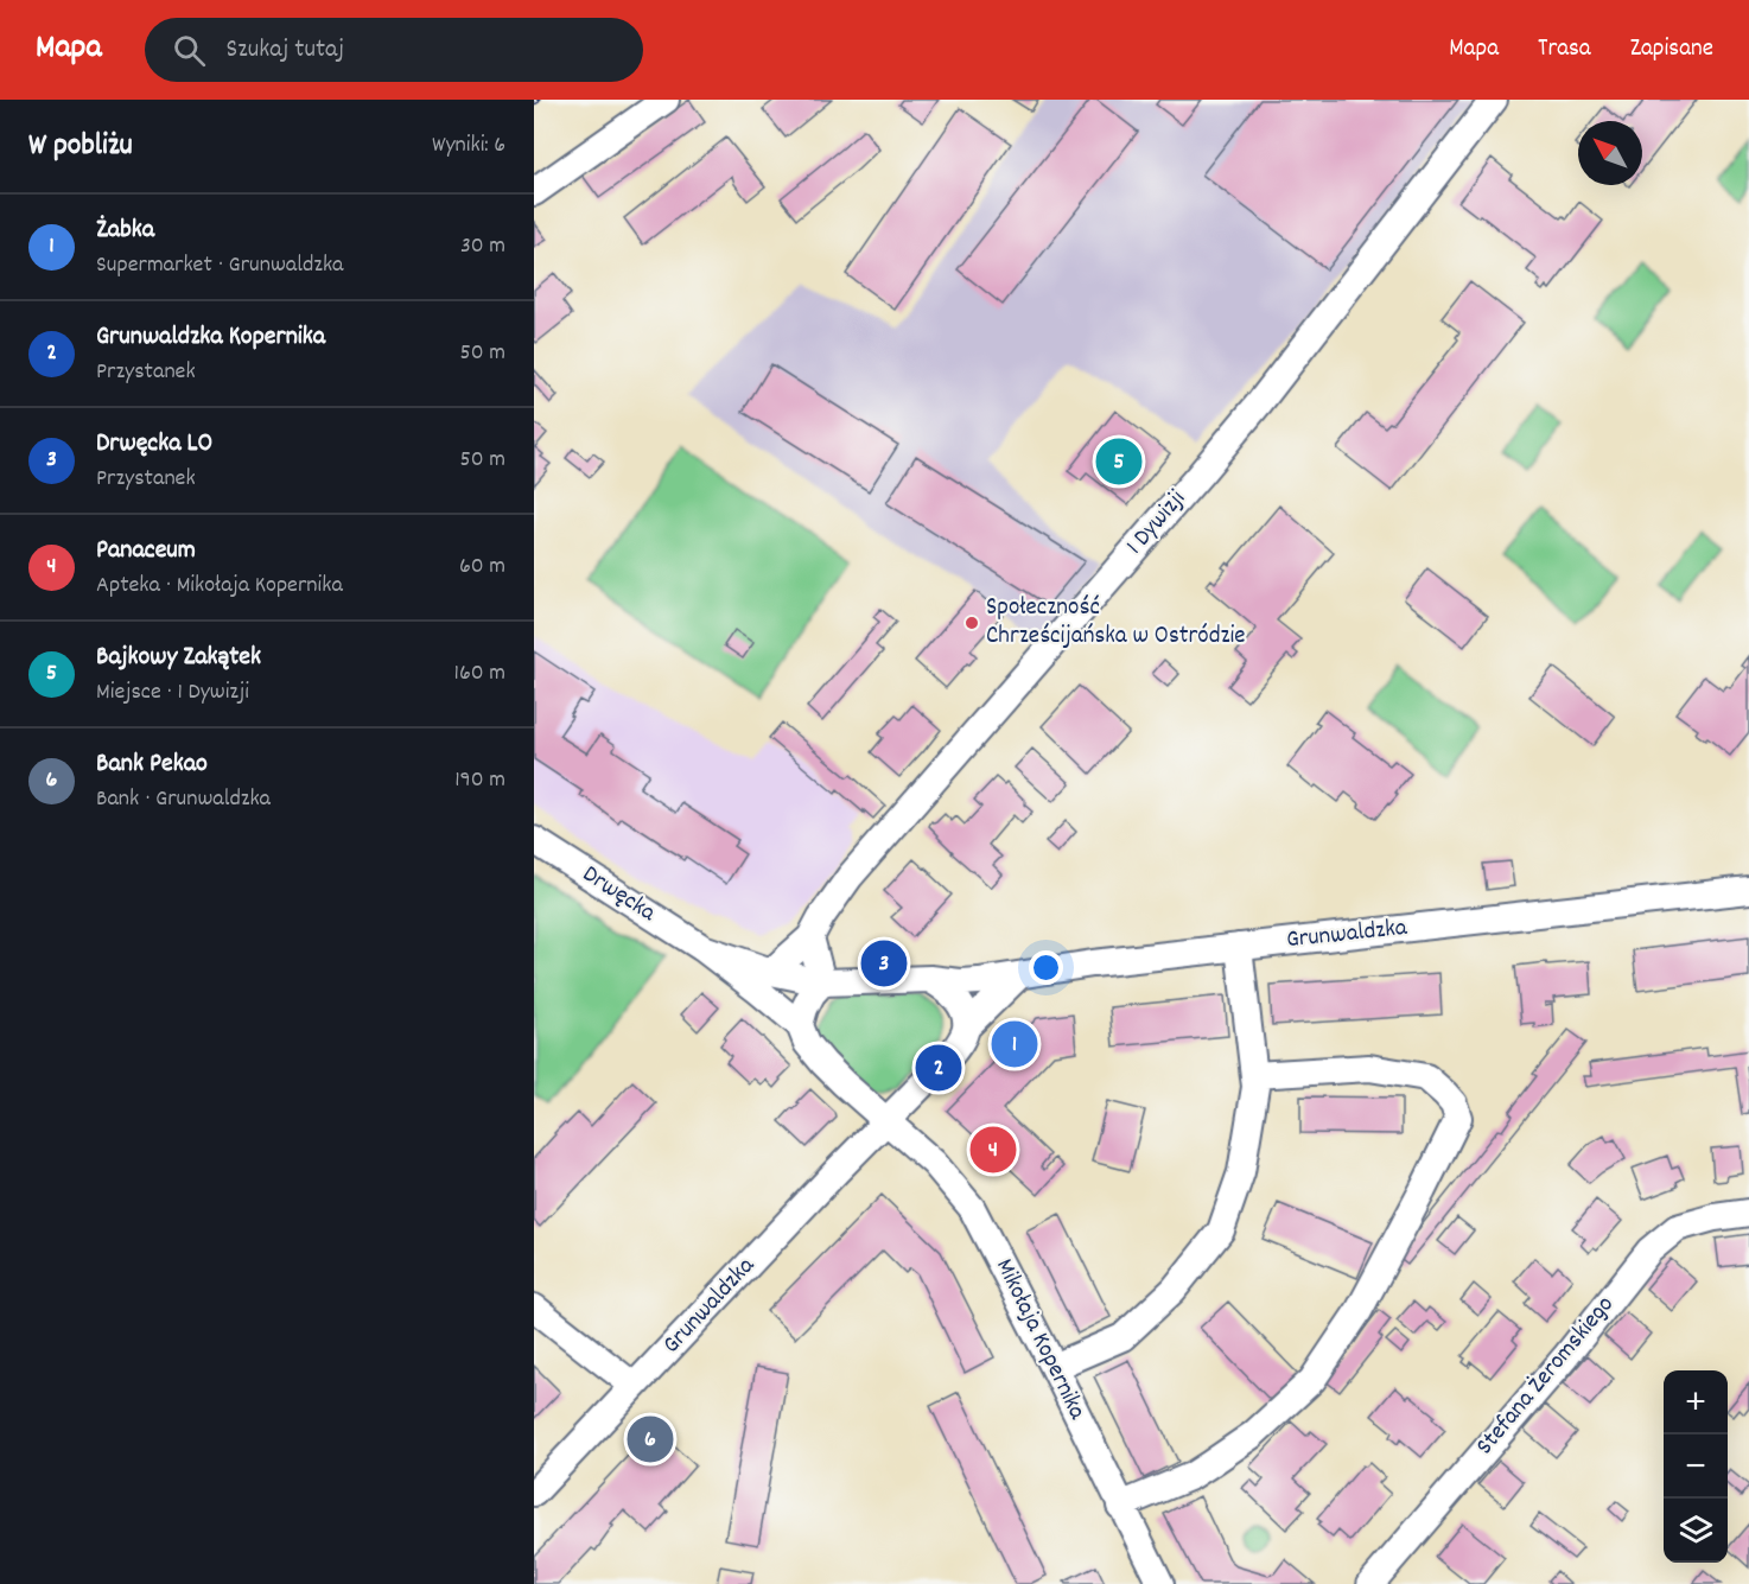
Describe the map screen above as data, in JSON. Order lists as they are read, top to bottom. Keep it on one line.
{"streets":{"street":["1 Dywizji","Drwęcka","Grunwaldzka","Mikołaja Kopernika","Stefana Żeromskiego"]},"crossings":[["1 Dywizji","Drwęcka"],["Drwęcka","Grunwaldzka"],["Drwęcka","Mikołaja Kopernika"],["Grunwaldzka","Mikołaja Kopernika"]],"places":["Społeczność Chrześcijańska w Ostródzie"],"north":"top left","page":{"header":"Mapa","search":"Szukaj tutaj","nav":["Mapa","Trasa","Zapisane"],"heading":["W pobliżu","Wyniki: 6"],"list":[{"mark":"1","name":"Żabka","note":"Supermarket · Grunwaldzka","value":"30 m"},{"mark":"2","name":"Grunwaldzka Kopernika","note":"Przystanek","value":"50 m"},{"mark":"3","name":"Drwęcka LO","note":"Przystanek","value":"50 m"},{"mark":"4","name":"Panaceum","note":"Apteka · Mikołaja Kopernika","value":"60 m"},{"mark":"5","name":"Bajkowy Zakątek","note":"Miejsce · 1 Dywizji","value":"160 m"},{"mark":"6","name":"Bank Pekao","note":"Bank · Grunwaldzka","value":"190 m"}],"pins":["5","3","1","2","4","6"],"map_buttons":["+","−"]}}
